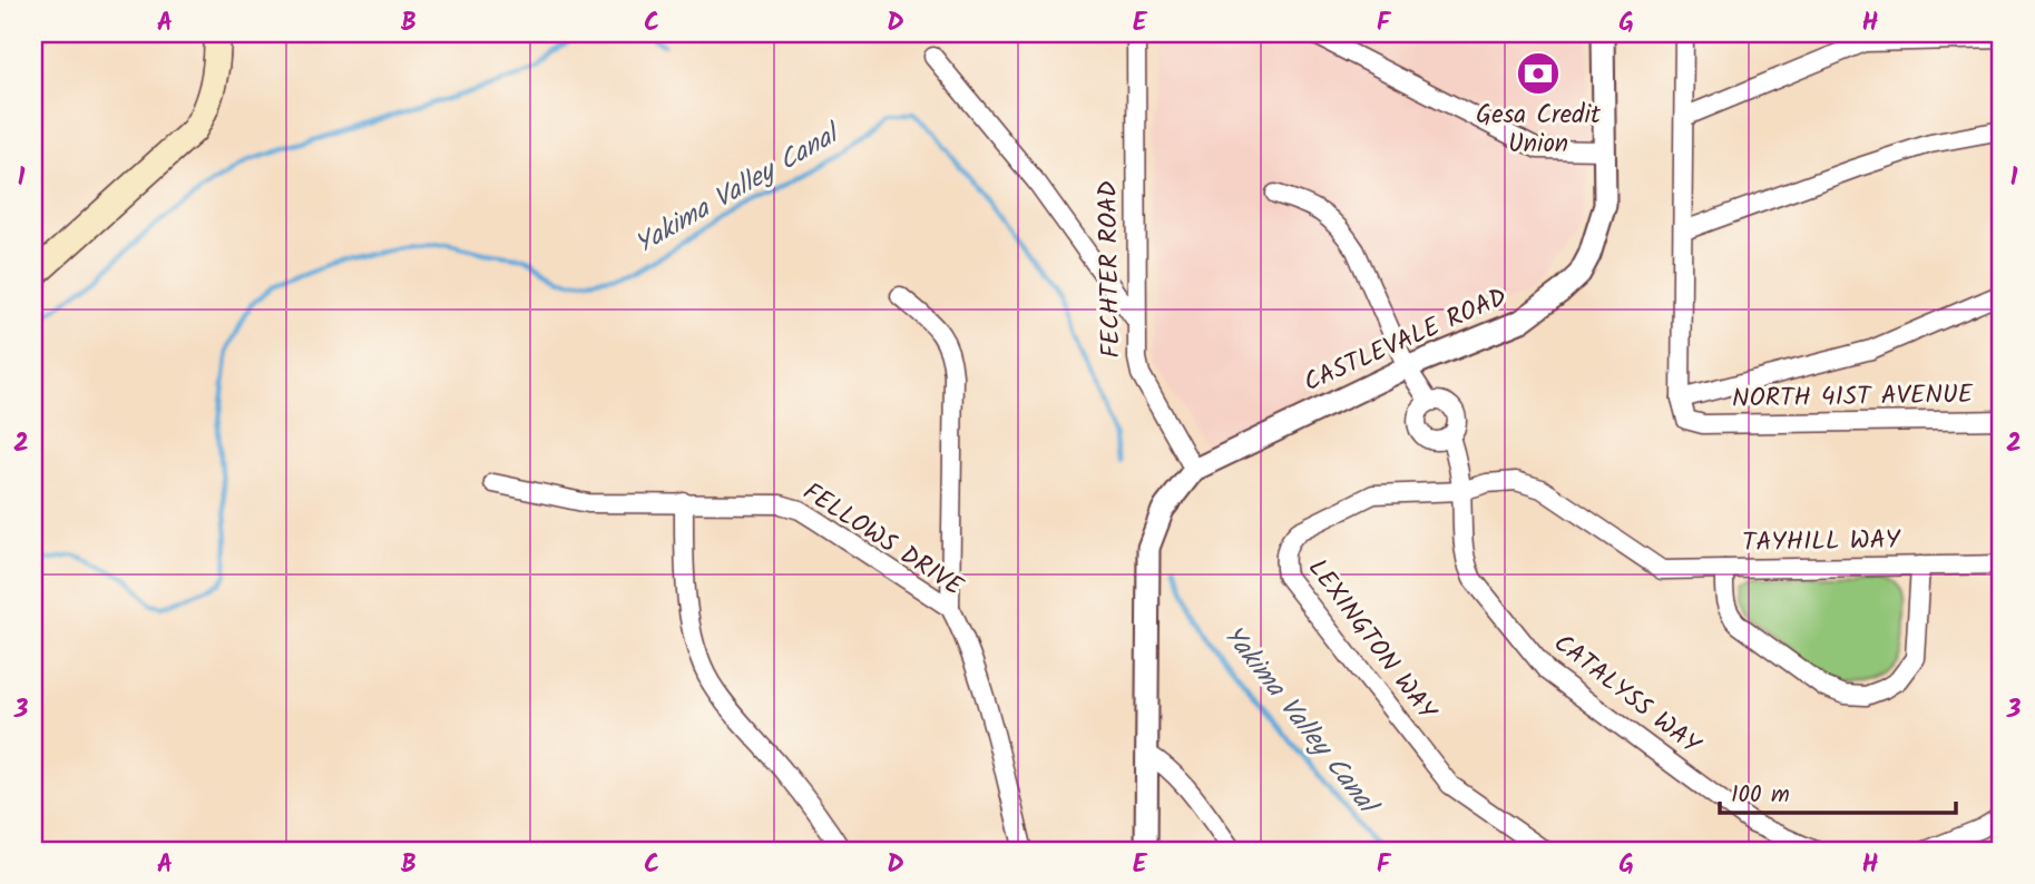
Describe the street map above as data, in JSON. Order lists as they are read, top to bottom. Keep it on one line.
{"streets":{"street":["FECHTER ROAD","CASTLEVALE ROAD","NORTH 41ST AVENUE","FELLOWS DRIVE","TAYHILL WAY","LEXINGTON WAY","CATALYSS WAY"]},"crossings":[["FECHTER ROAD","CASTLEVALE ROAD"],["CASTLEVALE ROAD","CATALYSS WAY"],["TAYHILL WAY","LEXINGTON WAY"],["TAYHILL WAY","CATALYSS WAY"],["LEXINGTON WAY","CATALYSS WAY"]],"water":["Yakima Valley Canal"],"places":{"bank":["Gesa Credit Union"]},"scale_bar":"100 m","grid":{"columns":["A","B","C","D","E","F","G","H"],"rows":["1","2","3"]}}
